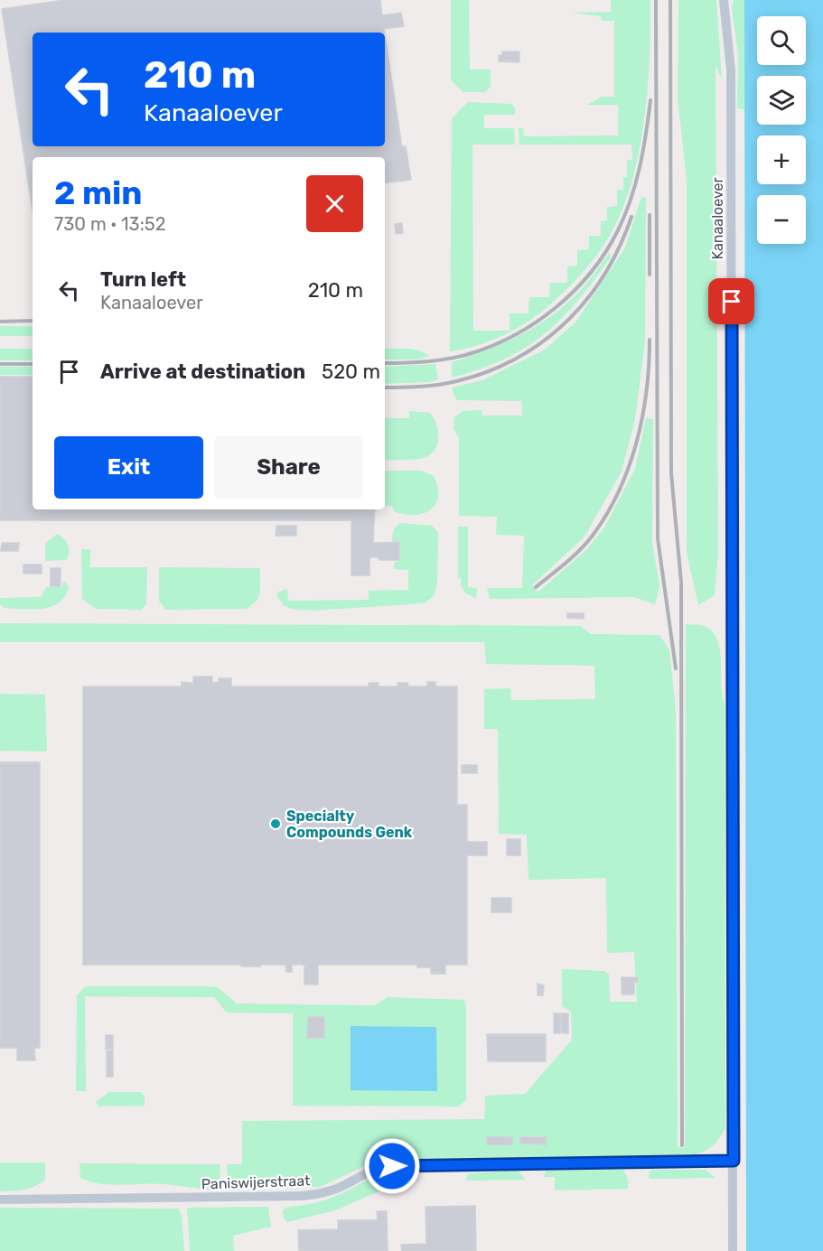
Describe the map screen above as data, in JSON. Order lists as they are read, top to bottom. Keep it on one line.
{"streets":{"street":["Kanaaloever","Paniswijerstraat"]},"crossings":[["Kanaaloever","Paniswijerstraat"]],"places":["Specialty Compounds Genk"],"page":{"map_buttons":["+","−"],"turn":["210 m","Kanaaloever"],"heading":["2 min","730 m · 13:52"],"list":[{"name":"Turn left","note":"Kanaaloever","value":"210 m"},{"name":"Arrive at destination","value":"520 m"}],"buttons":["Exit","Share"]}}
